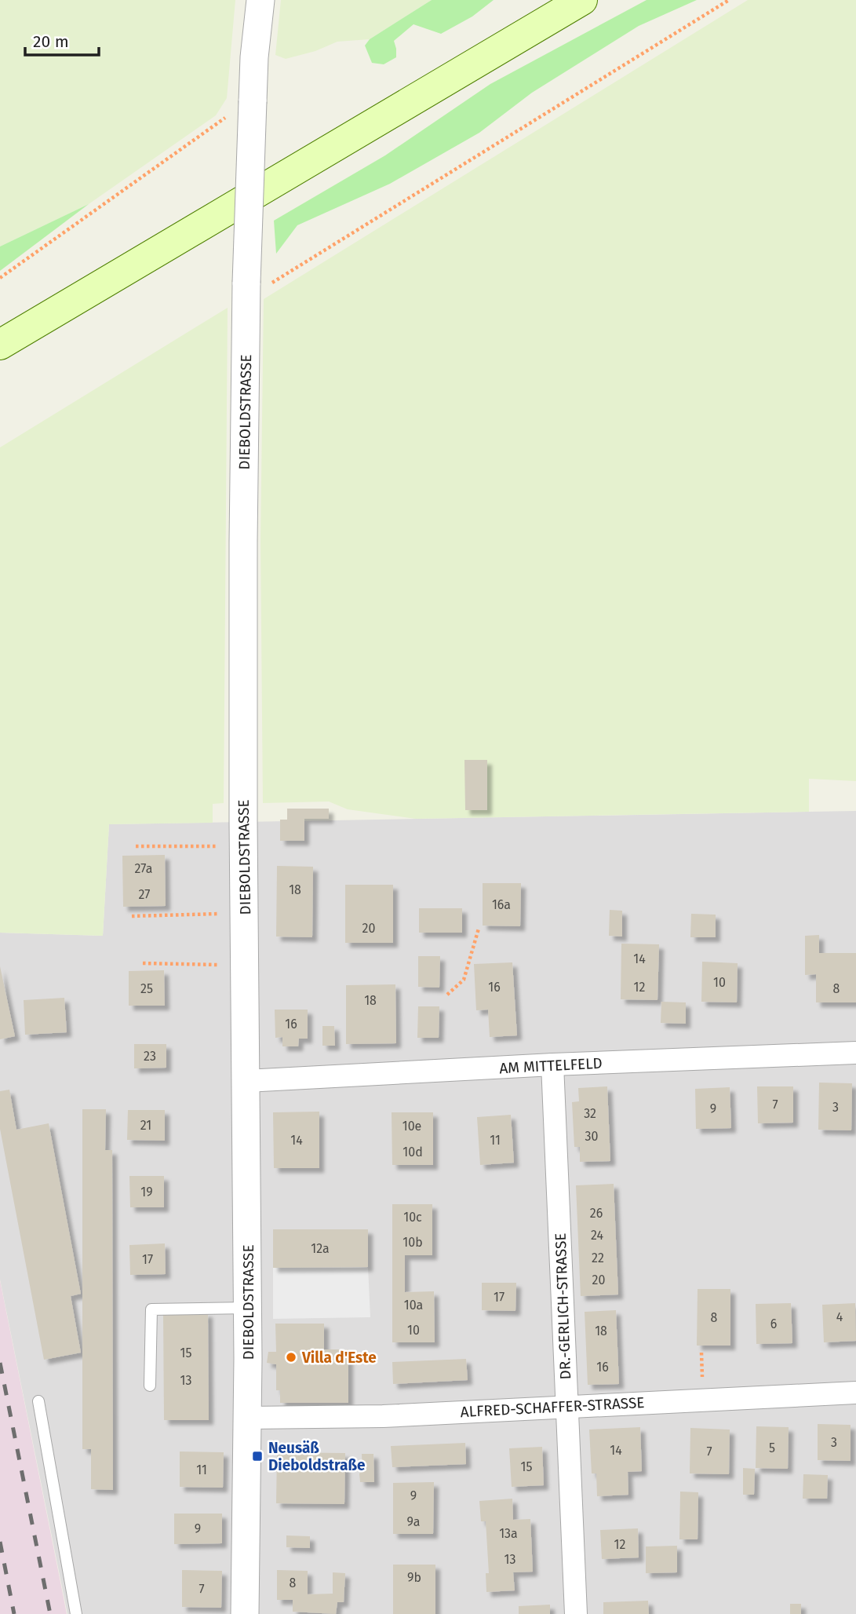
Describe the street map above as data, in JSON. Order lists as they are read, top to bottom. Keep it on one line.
{"streets":{"street":["DIEBOLDSTRASSE","AM MITTELFELD","DR.-GERLICH-STRASSE","ALFRED-SCHAFFER-STRASSE"]},"crossings":[["DIEBOLDSTRASSE","AM MITTELFELD"],["DIEBOLDSTRASSE","ALFRED-SCHAFFER-STRASSE"],["AM MITTELFELD","DR.-GERLICH-STRASSE"],["DR.-GERLICH-STRASSE","ALFRED-SCHAFFER-STRASSE"]],"places":{"other":["Villa d'Este"],"transit":["Neusäß Dieboldstraße"]},"house_numbers":["27a","18","27","16a","20","14","10","16","12","25","8","18","16","23","7","3","9","32","21","10e","30","14","11","10d","19","26","10c","24","10b","12a","22","17","20","17","10a","4","8","6","10","18","15","16","13","3","5","14","7","15","11","9","9a","9","13a","12","13","9b","8","7"],"scale_bar":"20 m"}
